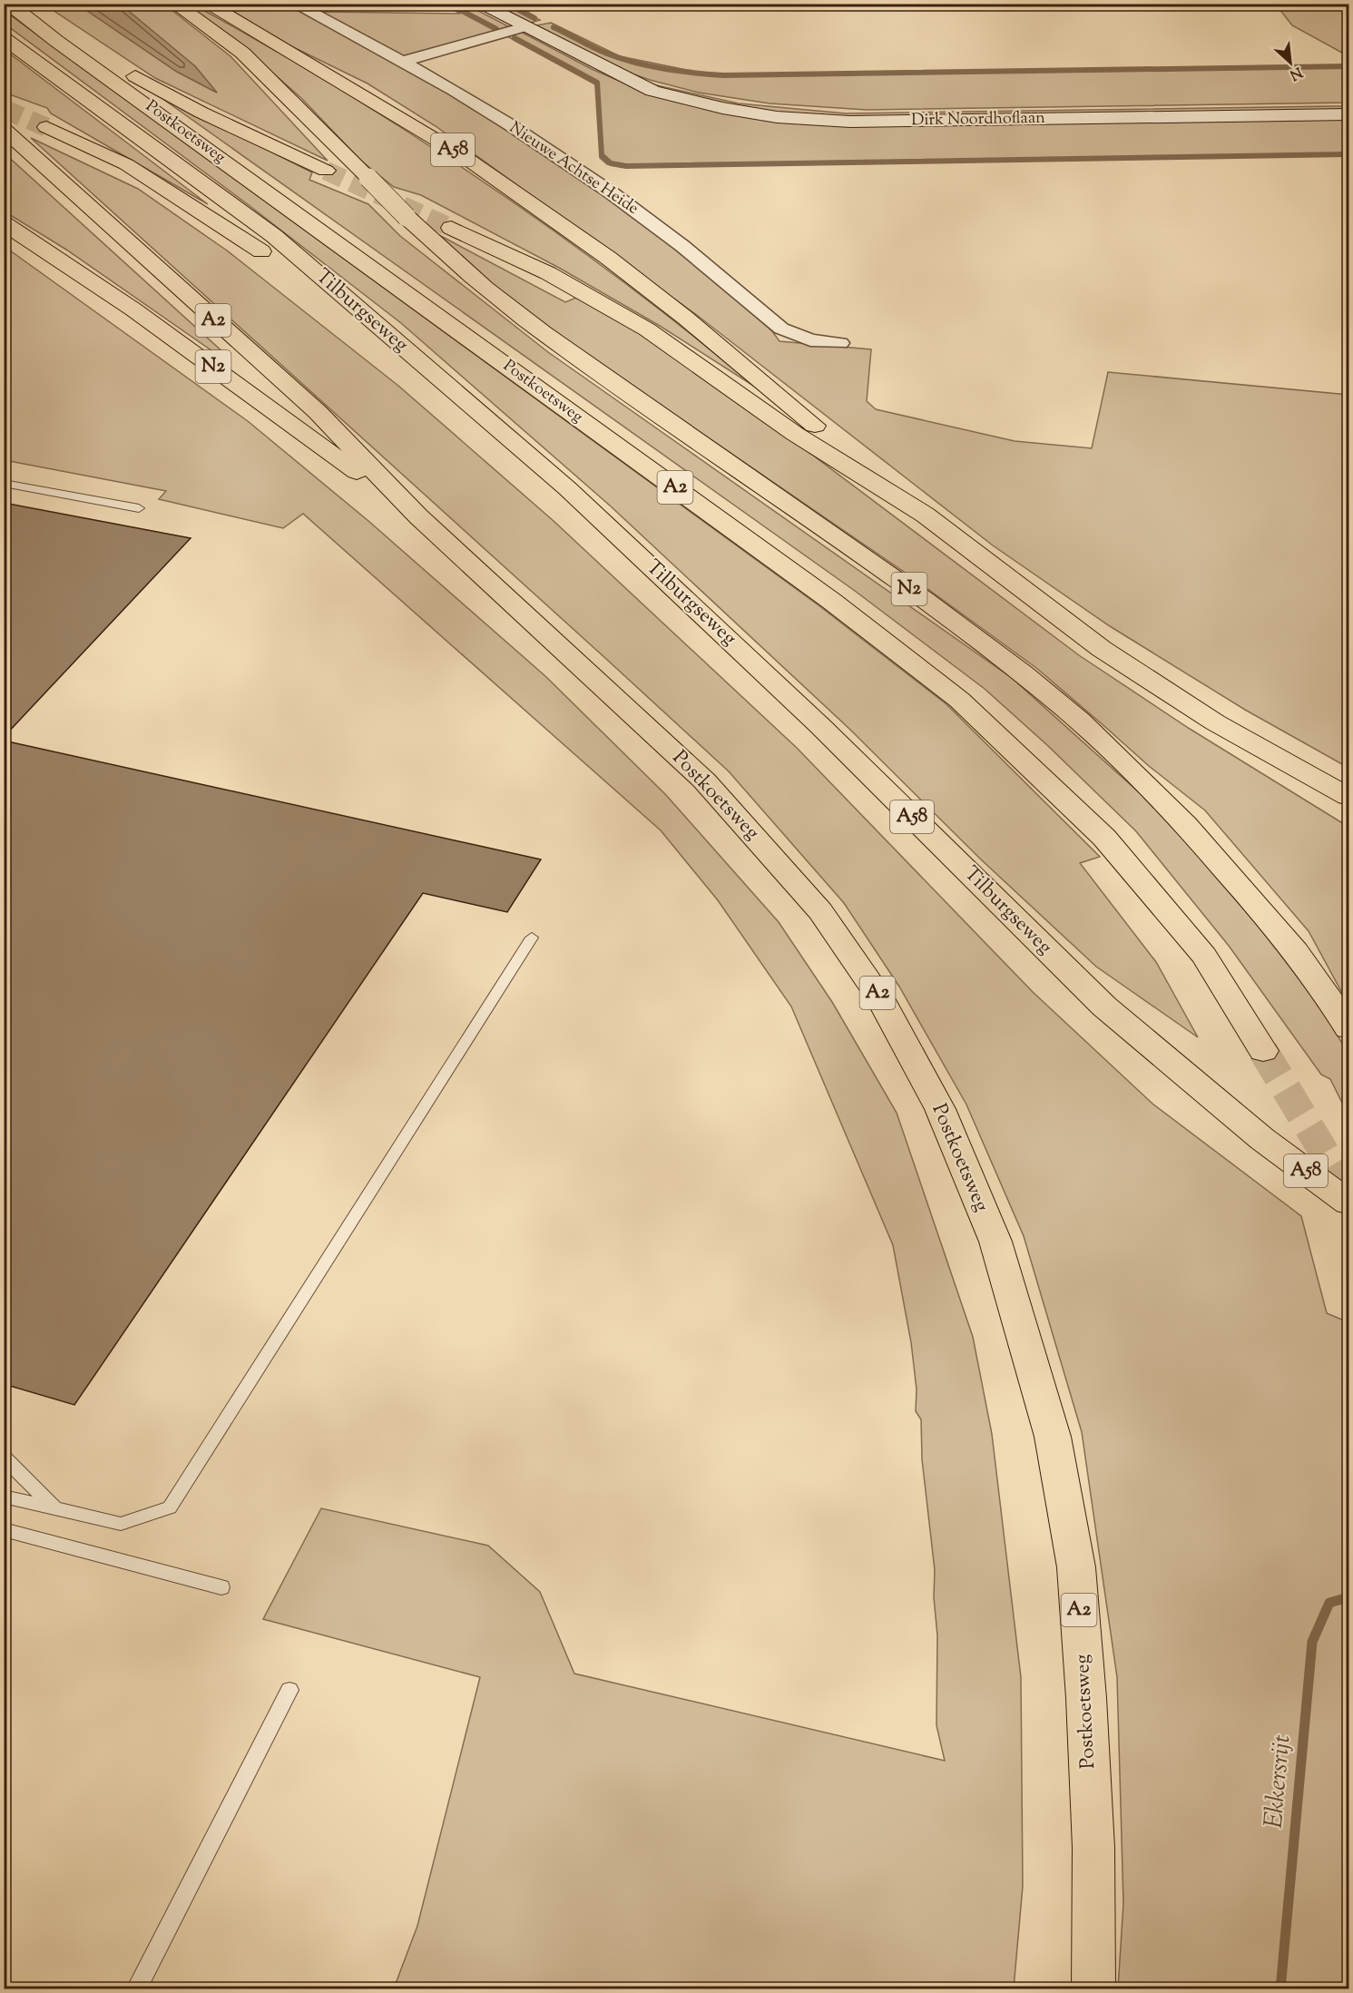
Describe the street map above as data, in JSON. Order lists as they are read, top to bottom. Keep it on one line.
{"streets":{"highway":["Postkoetsweg","A58","Tilburgseweg","A2","N2"],"street":["Dirk Noordhoflaan","Nieuwe Achtse Heide"]},"water":["Ekkersrijt"],"north":"bottom right"}
